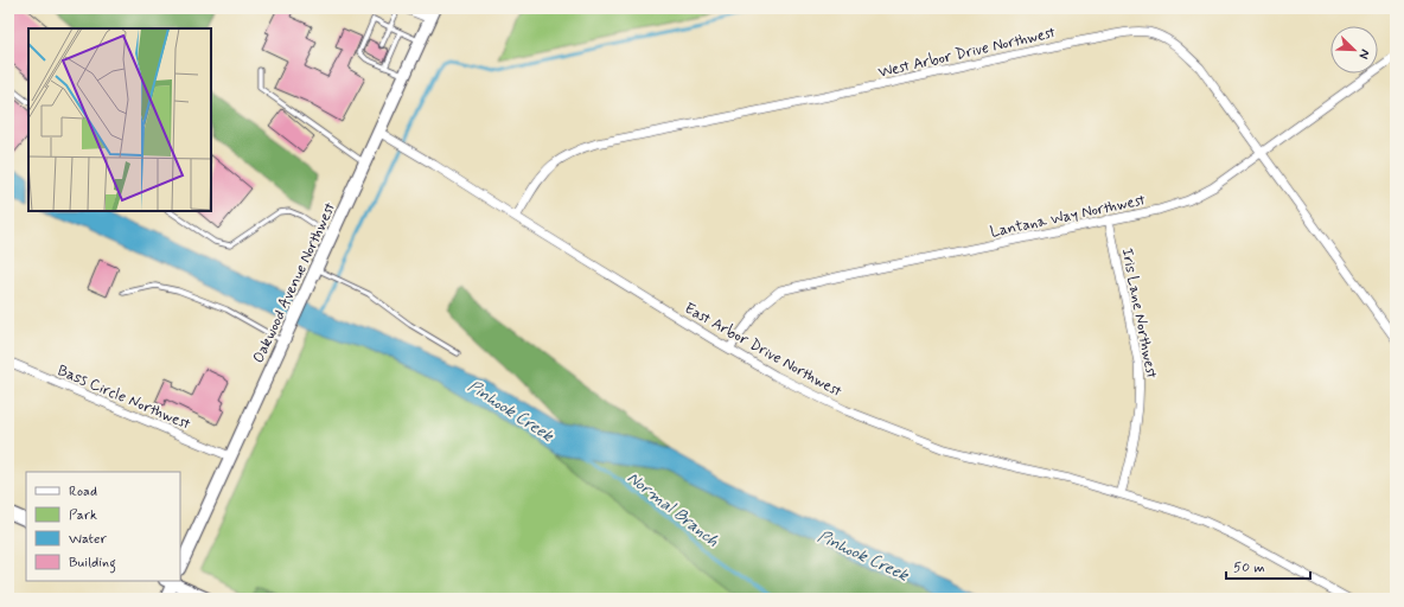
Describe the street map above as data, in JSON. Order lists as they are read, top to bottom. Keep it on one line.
{"streets":{"street":["West Arbor Drive Northwest","Lantana Way Northwest","Oakwood Avenue Northwest","Iris Lane Northwest","East Arbor Drive Northwest","Bass Circle Northwest"]},"crossings":[["West Arbor Drive Northwest","Lantana Way Northwest"],["West Arbor Drive Northwest","East Arbor Drive Northwest"],["Lantana Way Northwest","Iris Lane Northwest"],["Lantana Way Northwest","East Arbor Drive Northwest"],["Oakwood Avenue Northwest","East Arbor Drive Northwest"],["Oakwood Avenue Northwest","Bass Circle Northwest"],["Iris Lane Northwest","East Arbor Drive Northwest"]],"water":["Pinhook Creek","Normal Branch"],"legend":["Road","Park","Water","Building"],"scale_bar":"50 m","north":"bottom right"}
